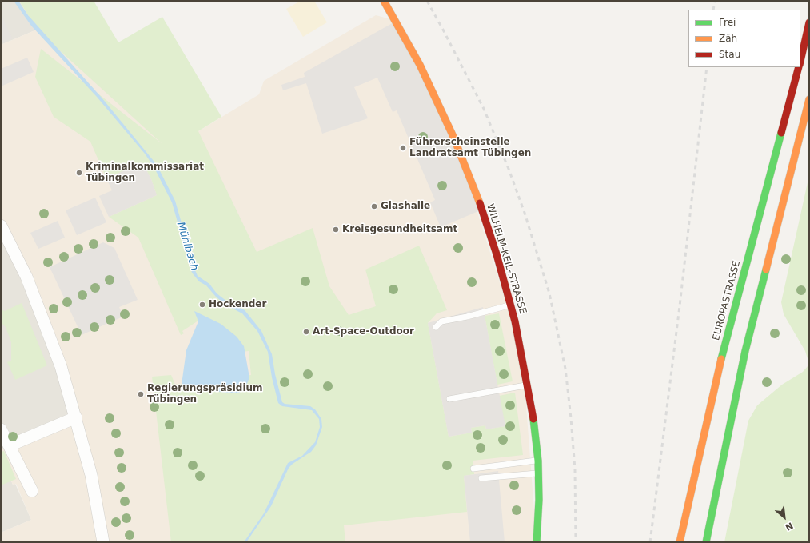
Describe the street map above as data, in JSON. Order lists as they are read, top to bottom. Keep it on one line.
{"streets":{"main road":["WILHELM-KEIL-STRASSE","EUROPASTRASSE"]},"water":["Mühlbach"],"places":["Führerscheinstelle Landratsamt Tübingen","Kriminalkommissariat Tübingen","Glashalle","Kreisgesundheitsamt","Hockender","Art-Space-Outdoor","Regierungspräsidium Tübingen"],"legend":["Frei","Zäh","Stau"],"north":"bottom right"}
